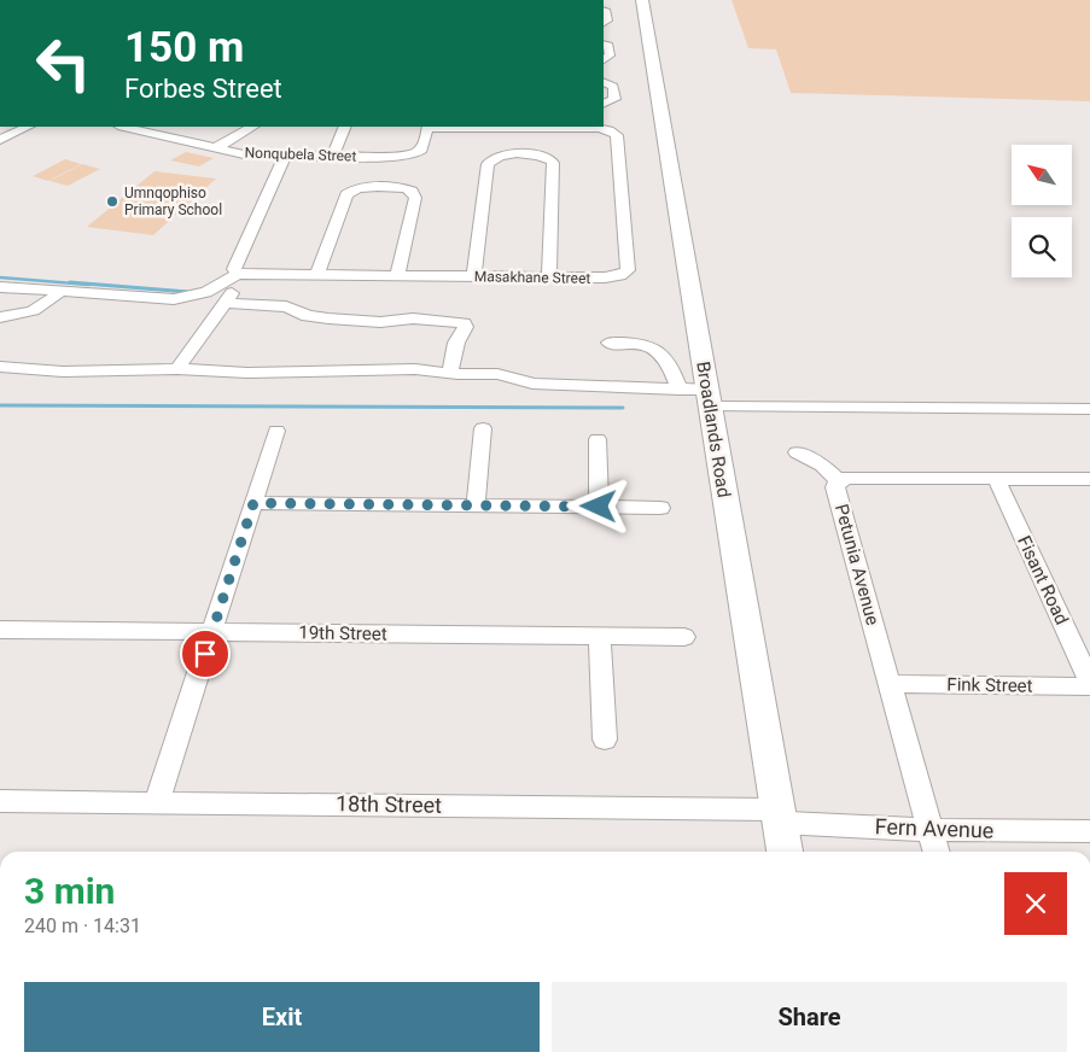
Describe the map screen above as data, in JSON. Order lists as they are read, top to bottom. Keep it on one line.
{"streets":{"main road":["Broadlands Road"],"street":["Nonqubela Street","Masakhane Street","Petunia Avenue","Fisant Road","19th Street","Fink Street","18th Street","Fern Avenue"]},"crossings":[["Nonqubela Street","Masakhane Street"],["Broadlands Road","18th Street"],["Broadlands Road","Fern Avenue"],["Petunia Avenue","Fisant Road"],["Petunia Avenue","Fink Street"],["Petunia Avenue","Fern Avenue"],["Fisant Road","Fink Street"],["18th Street","Fern Avenue"]],"places":["Umnqophiso Primary School"],"north":"top left","page":{"turn":["150 m","Forbes Street"],"heading":["3 min","240 m · 14:31"],"buttons":["Exit","Share"]}}
